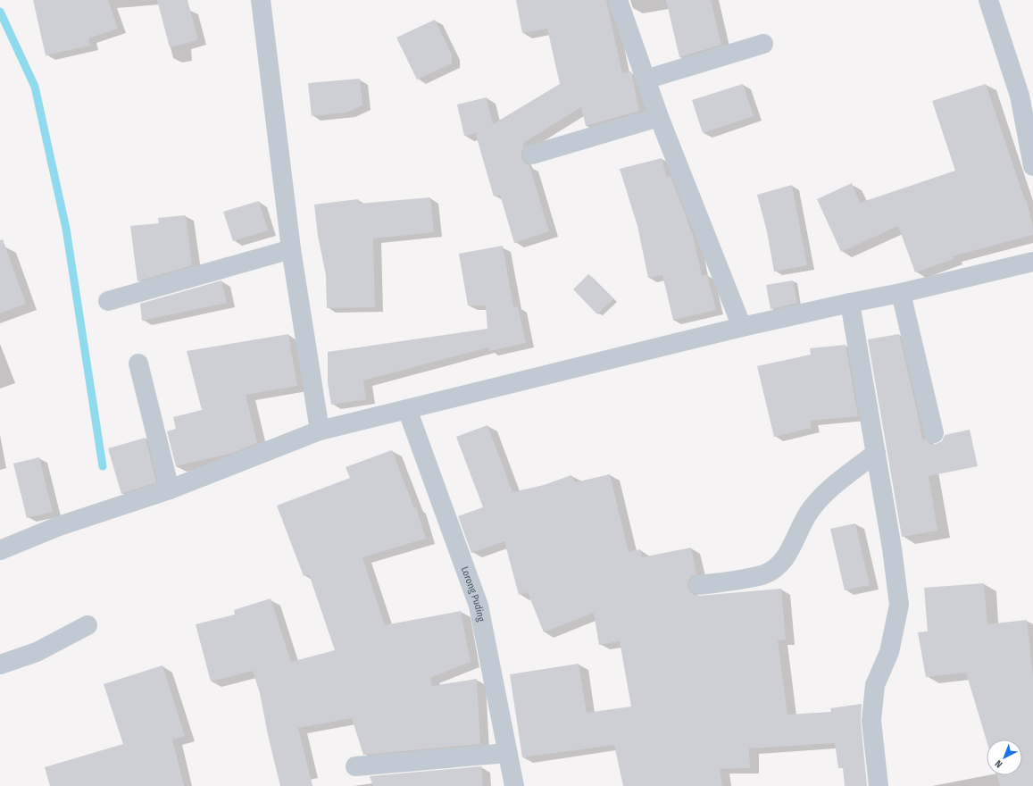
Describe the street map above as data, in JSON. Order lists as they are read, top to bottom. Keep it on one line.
{"streets":{"street":["Lorong Puding"]},"north":"bottom left"}
